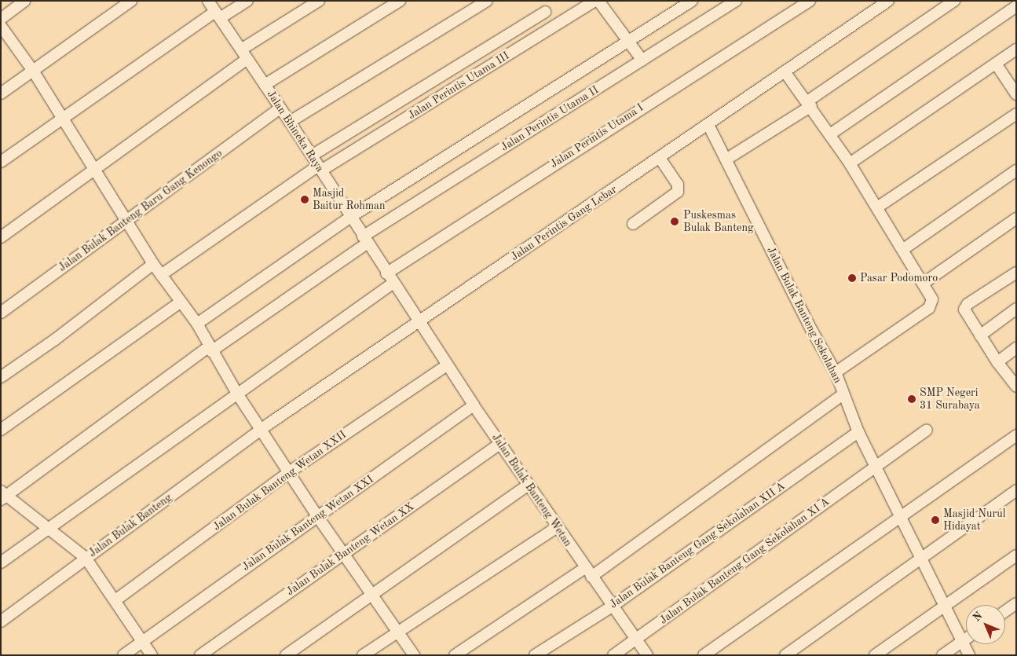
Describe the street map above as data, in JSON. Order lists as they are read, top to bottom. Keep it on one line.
{"streets":{"street":["Jalan Perintis Utama III","Jalan Perintis Utama II","Jalan Bhineka Raya","Jalan Perintis Utama I","Jalan Bulak Banteng Baru Gang Kenongo","Jalan Perintis Gang Lebar","Jalan Bulak Banteng Sekolahan","Jalan Bulak Banteng Wetan XXII","Jalan Bulak Banteng Wetan","Jalan Bulak Banteng Wetan XXI","Jalan Bulak Banteng","Jalan Bulak Banteng Gang Sekolahan XII A","Jalan Bulak Banteng Wetan XX","Jalan Bulak Banteng Gang Sekolahan XI A"]},"crossings":[["Jalan Perintis Utama III","Jalan Bhineka Raya"],["Jalan Perintis Utama II","Jalan Bhineka Raya"],["Jalan Bhineka Raya","Jalan Perintis Utama I"],["Jalan Bhineka Raya","Jalan Bulak Banteng Baru Gang Kenongo"],["Jalan Bhineka Raya","Jalan Perintis Gang Lebar"],["Jalan Bhineka Raya","Jalan Bulak Banteng Wetan"],["Jalan Perintis Gang Lebar","Jalan Bulak Banteng Sekolahan"],["Jalan Perintis Gang Lebar","Jalan Bulak Banteng Wetan"],["Jalan Perintis Gang Lebar","Jalan Bulak Banteng"],["Jalan Bulak Banteng Sekolahan","Jalan Bulak Banteng Gang Sekolahan XII A"],["Jalan Bulak Banteng Sekolahan","Jalan Bulak Banteng Gang Sekolahan XI A"],["Jalan Bulak Banteng Wetan XXII","Jalan Bulak Banteng Wetan"],["Jalan Bulak Banteng Wetan","Jalan Bulak Banteng Wetan XXI"],["Jalan Bulak Banteng Wetan","Jalan Bulak Banteng Gang Sekolahan XII A"],["Jalan Bulak Banteng Wetan","Jalan Bulak Banteng Wetan XX"],["Jalan Bulak Banteng Wetan","Jalan Bulak Banteng Gang Sekolahan XI A"]],"places":["Masjid Baitur Rohman","Puskesmas Bulak Banteng","Pasar Podomoro","SMP Negeri 31 Surabaya","Masjid Nurul Hidayat"],"north":"top left"}
